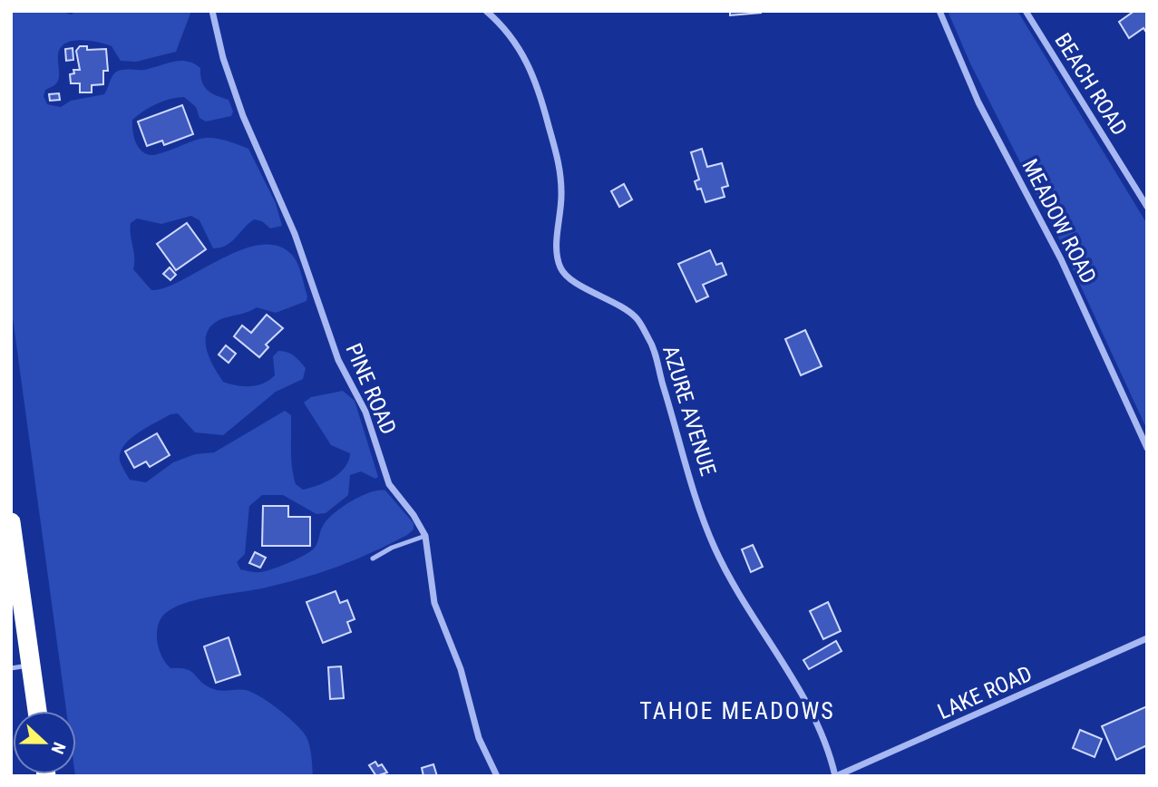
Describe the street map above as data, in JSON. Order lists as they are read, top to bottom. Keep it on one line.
{"streets":{"street":["BEACH ROAD","MEADOW ROAD","PINE ROAD","AZURE AVENUE","LAKE ROAD"]},"crossings":[["AZURE AVENUE","LAKE ROAD"]],"districts":["TAHOE MEADOWS"],"north":"right"}
